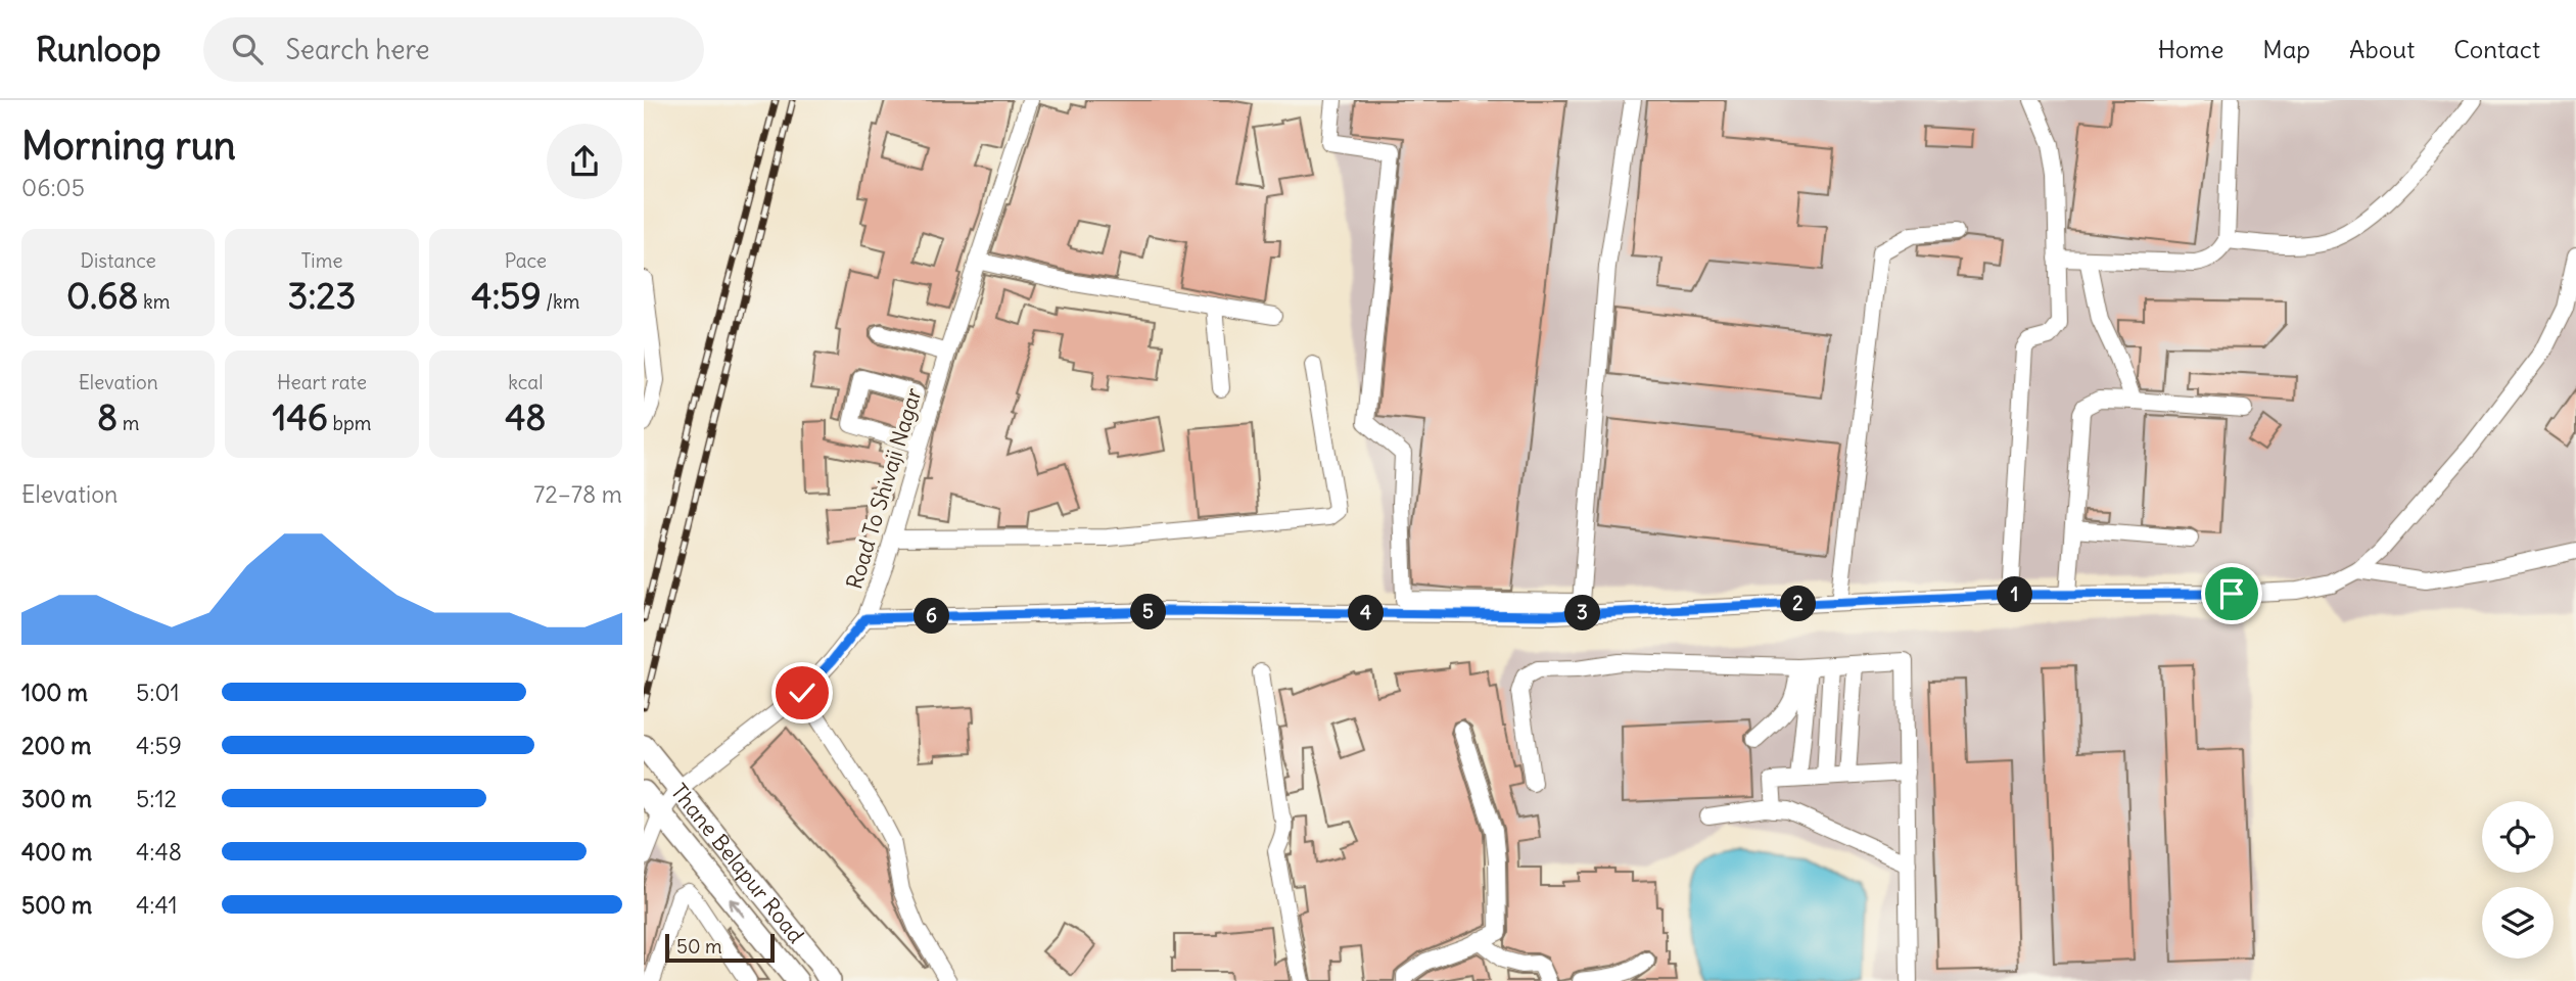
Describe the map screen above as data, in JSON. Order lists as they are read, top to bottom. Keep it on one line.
{"streets":{"main road":["Thane Belapur Road"],"street":["Road To Shivaji Nagar"]},"crossings":[["Road To Shivaji Nagar","Thane Belapur Road"]],"scale_bar":"50 m","page":{"header":"Runloop","search":"Search here","nav":["Home","Map","About","Contact"],"heading":["Morning run","06:05"],"stats":[["Distance","0.68 km"],["Time","3:23"],["Pace","4:59 /km"],["Elevation","8 m"],["Heart rate","146 bpm"],["kcal","48"]],"chart":["Elevation","72–78 m"],"pins":["1","2","5","3","4","6"],"list":[{"name":"100 m","note":"5:01"},{"name":"200 m","note":"4:59"},{"name":"300 m","note":"5:12"},{"name":"400 m","note":"4:48"},{"name":"500 m","note":"4:41"}],"scale":"50 m"}}
